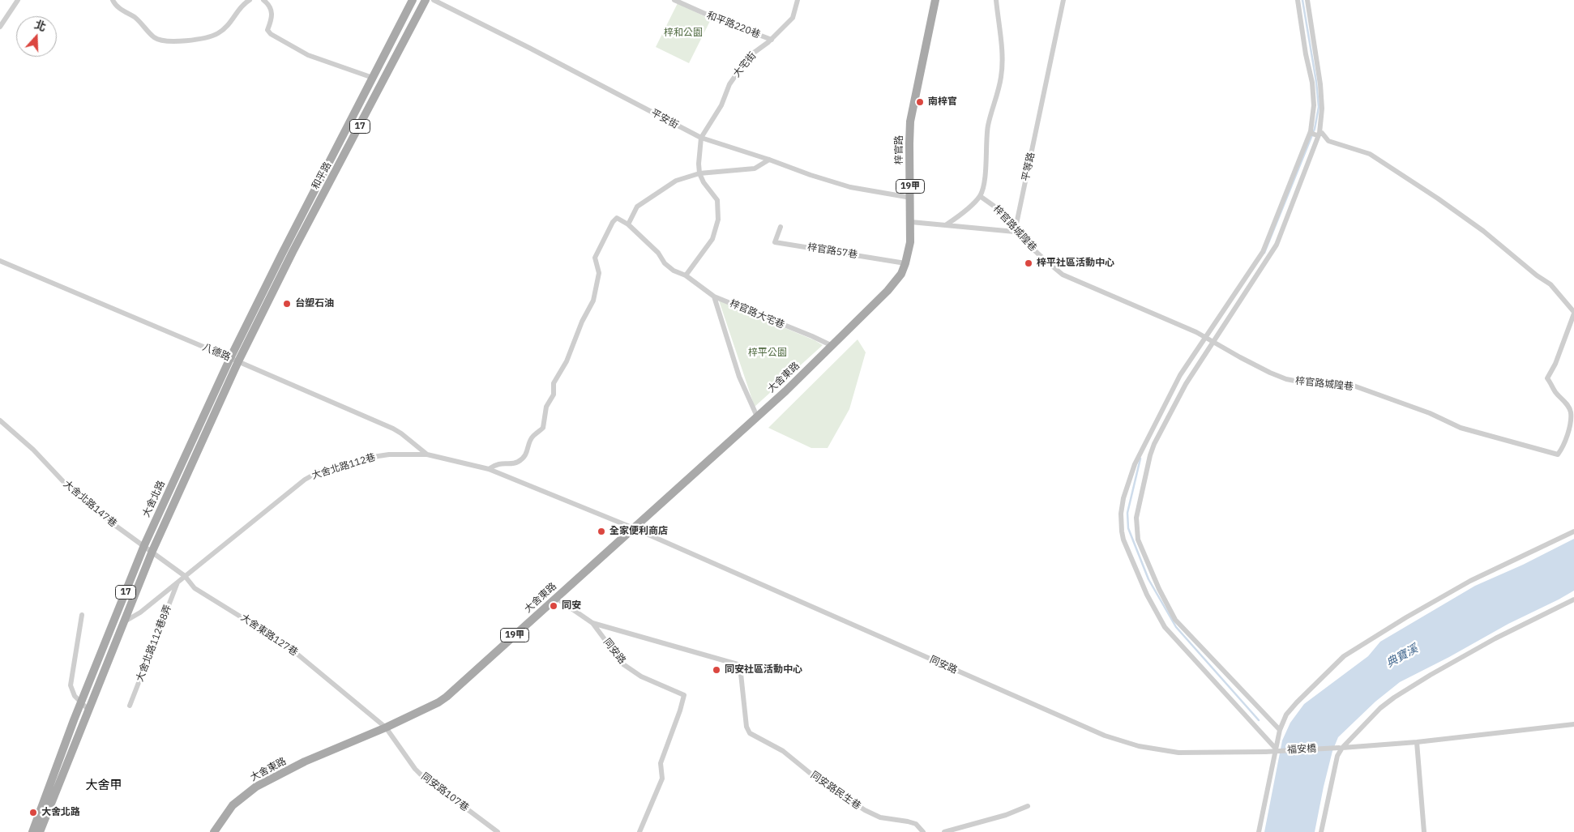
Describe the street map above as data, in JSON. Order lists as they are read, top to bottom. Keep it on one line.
{"streets":{"main road":["17","梓官路","和平路","19甲","大舍東路","大舍北路"],"street":["和平路220巷","大宅街","平安街","平等路","梓官路城隍巷","梓官路57巷","梓官路大宅巷","八德路","大舍北路112巷","大舍北路147巷","大舍東路127巷","大舍北路112巷8弄","同安路","福安橋","同安路民生巷","同安路107巷"]},"crossings":[["和平路220巷","大宅街"],["大宅街","平安街"],["平安街","梓官路"],["梓官路","梓官路57巷"],["梓官路","梓官路大宅巷"],["梓官路","大舍東路"],["平等路","梓官路城隍巷"],["和平路","八德路"],["和平路","大舍北路"],["梓官路大宅巷","大舍東路"],["梓官路大宅巷","大舍北路112巷"],["八德路","大舍北路112巷"],["八德路","大舍北路"],["大舍東路","大舍北路112巷"],["大舍東路","大舍東路127巷"],["大舍東路","同安路"],["大舍東路","同安路107巷"],["大舍北路112巷","大舍北路"],["大舍北路112巷","大舍東路127巷"],["大舍北路112巷","大舍北路112巷8弄"],["大舍北路112巷","同安路"],["大舍北路","大舍北路147巷"],["大舍北路","大舍東路127巷"],["大舍北路147巷","大舍東路127巷"],["大舍東路127巷","同安路107巷"],["同安路","福安橋"],["同安路","同安路民生巷"]],"districts":["大舍甲"],"water":["典寶溪"],"parks":["梓和公園","梓平公園"],"places":["南梓官","梓平社區活動中心","台塑石油","全家便利商店","同安","同安社區活動中心","大舍北路"],"north":"top"}
